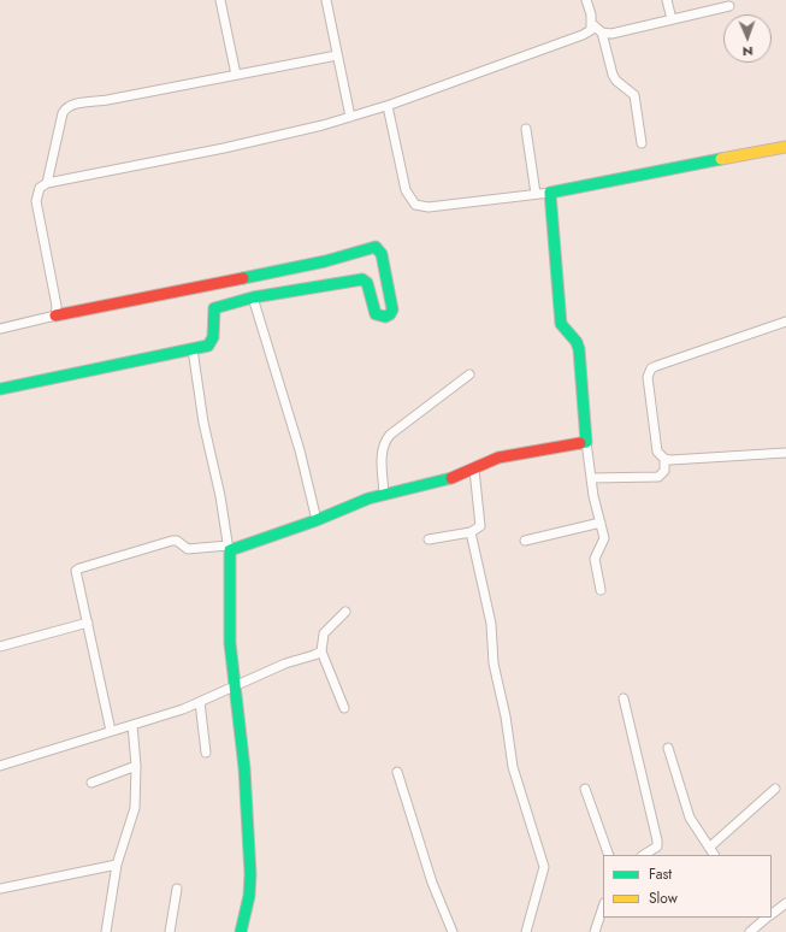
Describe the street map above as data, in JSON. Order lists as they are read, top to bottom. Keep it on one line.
{"legend":["Fast","Slow"],"north":"bottom"}
